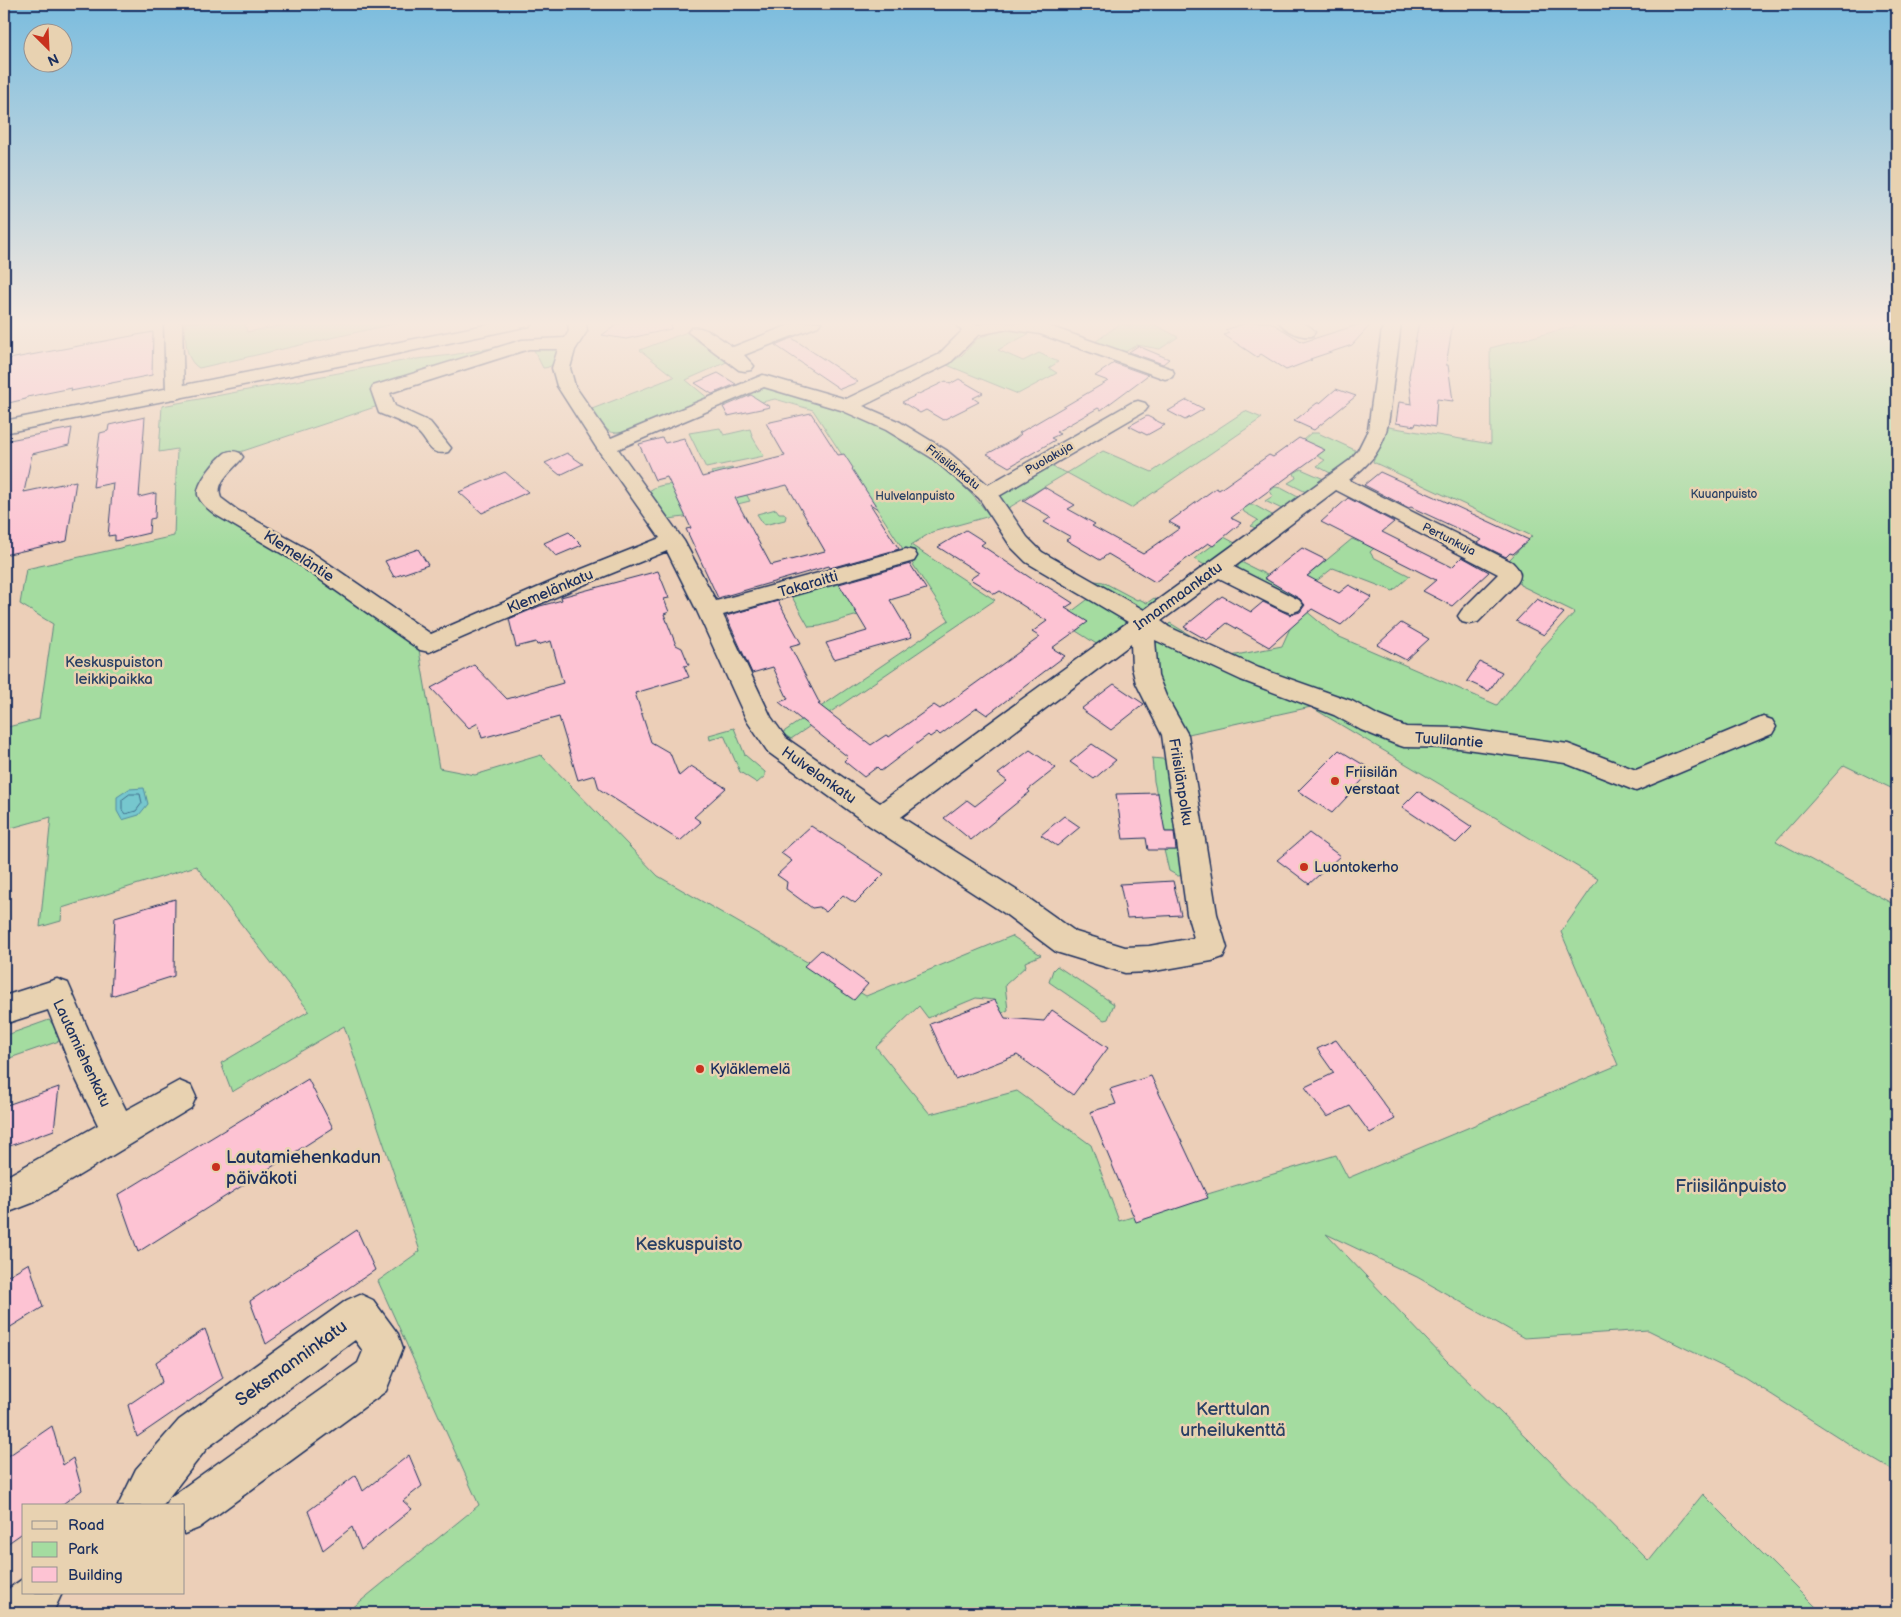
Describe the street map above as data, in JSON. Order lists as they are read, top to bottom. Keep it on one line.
{"streets":{"street":["Puolakuja","Friisilänkatu","Pertunkuja","Klemeläntie","Takaraitti","Klemelänkatu","Innanmaankatu","Tuulilantie","Hulvelankatu","Friisilänpolku","Lautamiehenkatu","Seksmanninkatu"]},"crossings":[["Puolakuja","Friisilänkatu"],["Friisilänkatu","Innanmaankatu"],["Friisilänkatu","Tuulilantie"],["Friisilänkatu","Friisilänpolku"],["Pertunkuja","Innanmaankatu"],["Klemeläntie","Klemelänkatu"],["Takaraitti","Hulvelankatu"],["Klemelänkatu","Hulvelankatu"],["Innanmaankatu","Tuulilantie"],["Innanmaankatu","Hulvelankatu"],["Innanmaankatu","Friisilänpolku"],["Tuulilantie","Friisilänpolku"],["Hulvelankatu","Friisilänpolku"]],"parks":["Kuuanpuisto","Hulvelanpuisto","Keskuspuiston leikkipaikka","Friisilänpuisto","Keskuspuisto","Kerttulan urheilukenttä"],"places":["Friisilän verstaat","Luontokerho","Kyläklemelä","Lautamiehenkadun päiväkoti"],"legend":["Road","Park","Building"],"north":"bottom right"}
